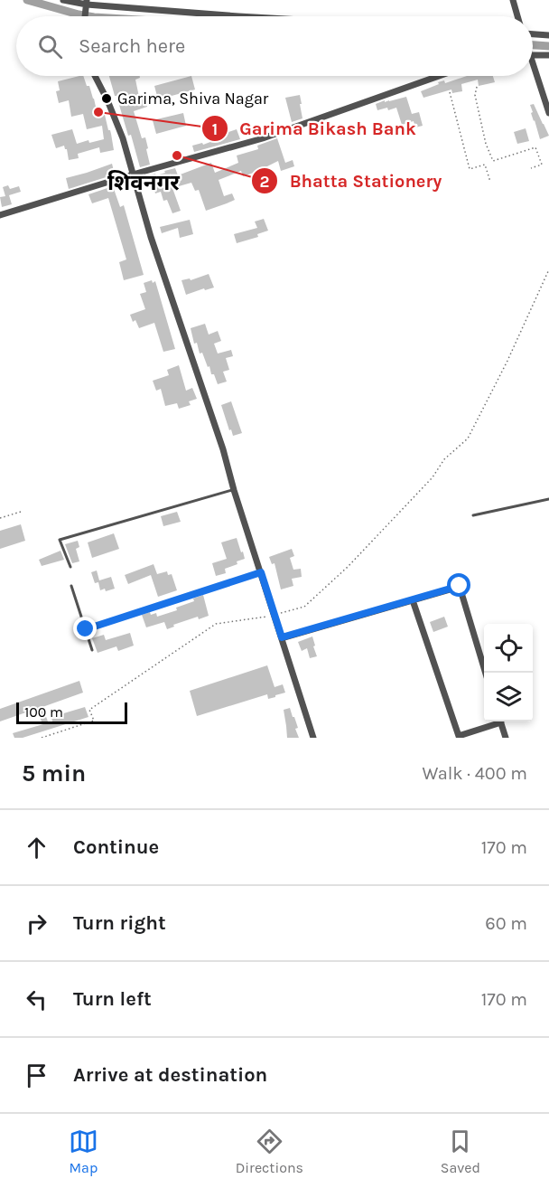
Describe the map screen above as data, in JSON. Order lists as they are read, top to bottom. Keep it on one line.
{"districts":["शिवनगर"],"places":["Garima, Shiva Nagar","Garima Bikash Bank","Bhatta Stationery"],"scale_bar":"100 m","page":{"search":"Search here","scale":"100 m","heading":["5 min","Walk · 400 m"],"list":[["Continue","170 m"],["Turn right","60 m"],["Turn left","170 m"],"Arrive at destination"],"nav":["Map","Directions","Saved"]}}
